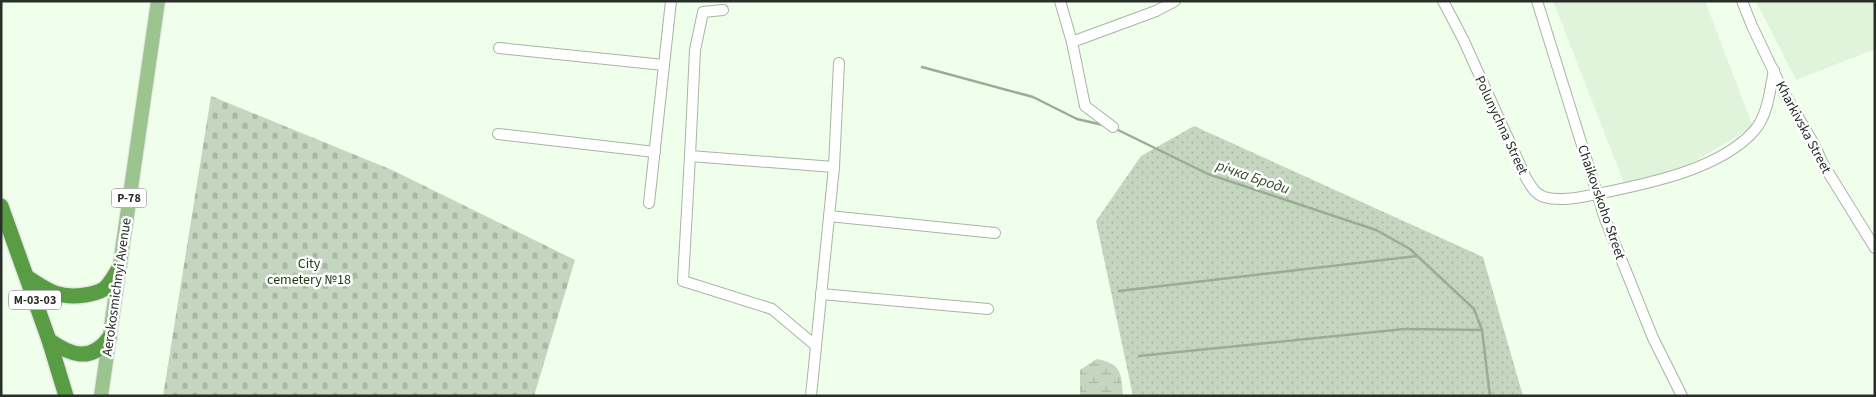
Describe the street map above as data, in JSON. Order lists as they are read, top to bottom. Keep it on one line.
{"streets":{"highway":["М-03-03"],"main road":["Р-78","Aerokosmichnyi Avenue"],"street":["Polunychna Street","Kharkivska Street","Chaikovskoho Street"]},"crossings":[["Polunychna Street","Kharkivska Street"],["Polunychna Street","Chaikovskoho Street"]],"water":["річка Броди"],"parks":["City cemetery №18"]}
